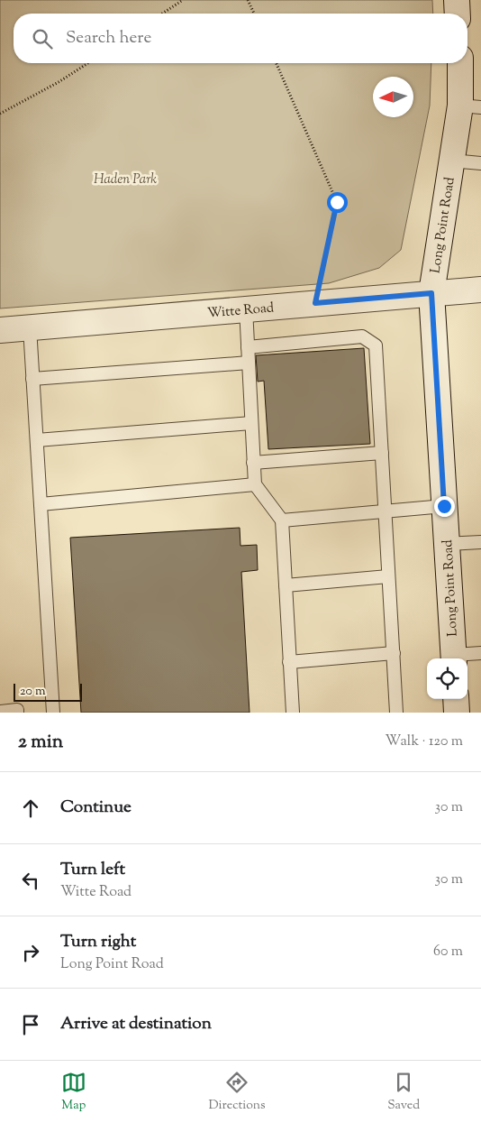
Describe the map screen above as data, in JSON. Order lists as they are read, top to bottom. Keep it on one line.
{"streets":{"main road":["Long Point Road","Witte Road"]},"crossings":[["Long Point Road","Witte Road"]],"parks":["Haden Park"],"scale_bar":"20 m","north":"left","page":{"search":"Search here","scale":"20 m","heading":["2 min","Walk · 120 m"],"list":[["Continue","30 m"],["Turn left","Witte Road","30 m"],["Turn right","Long Point Road","60 m"],"Arrive at destination"],"nav":["Map","Directions","Saved"]}}
